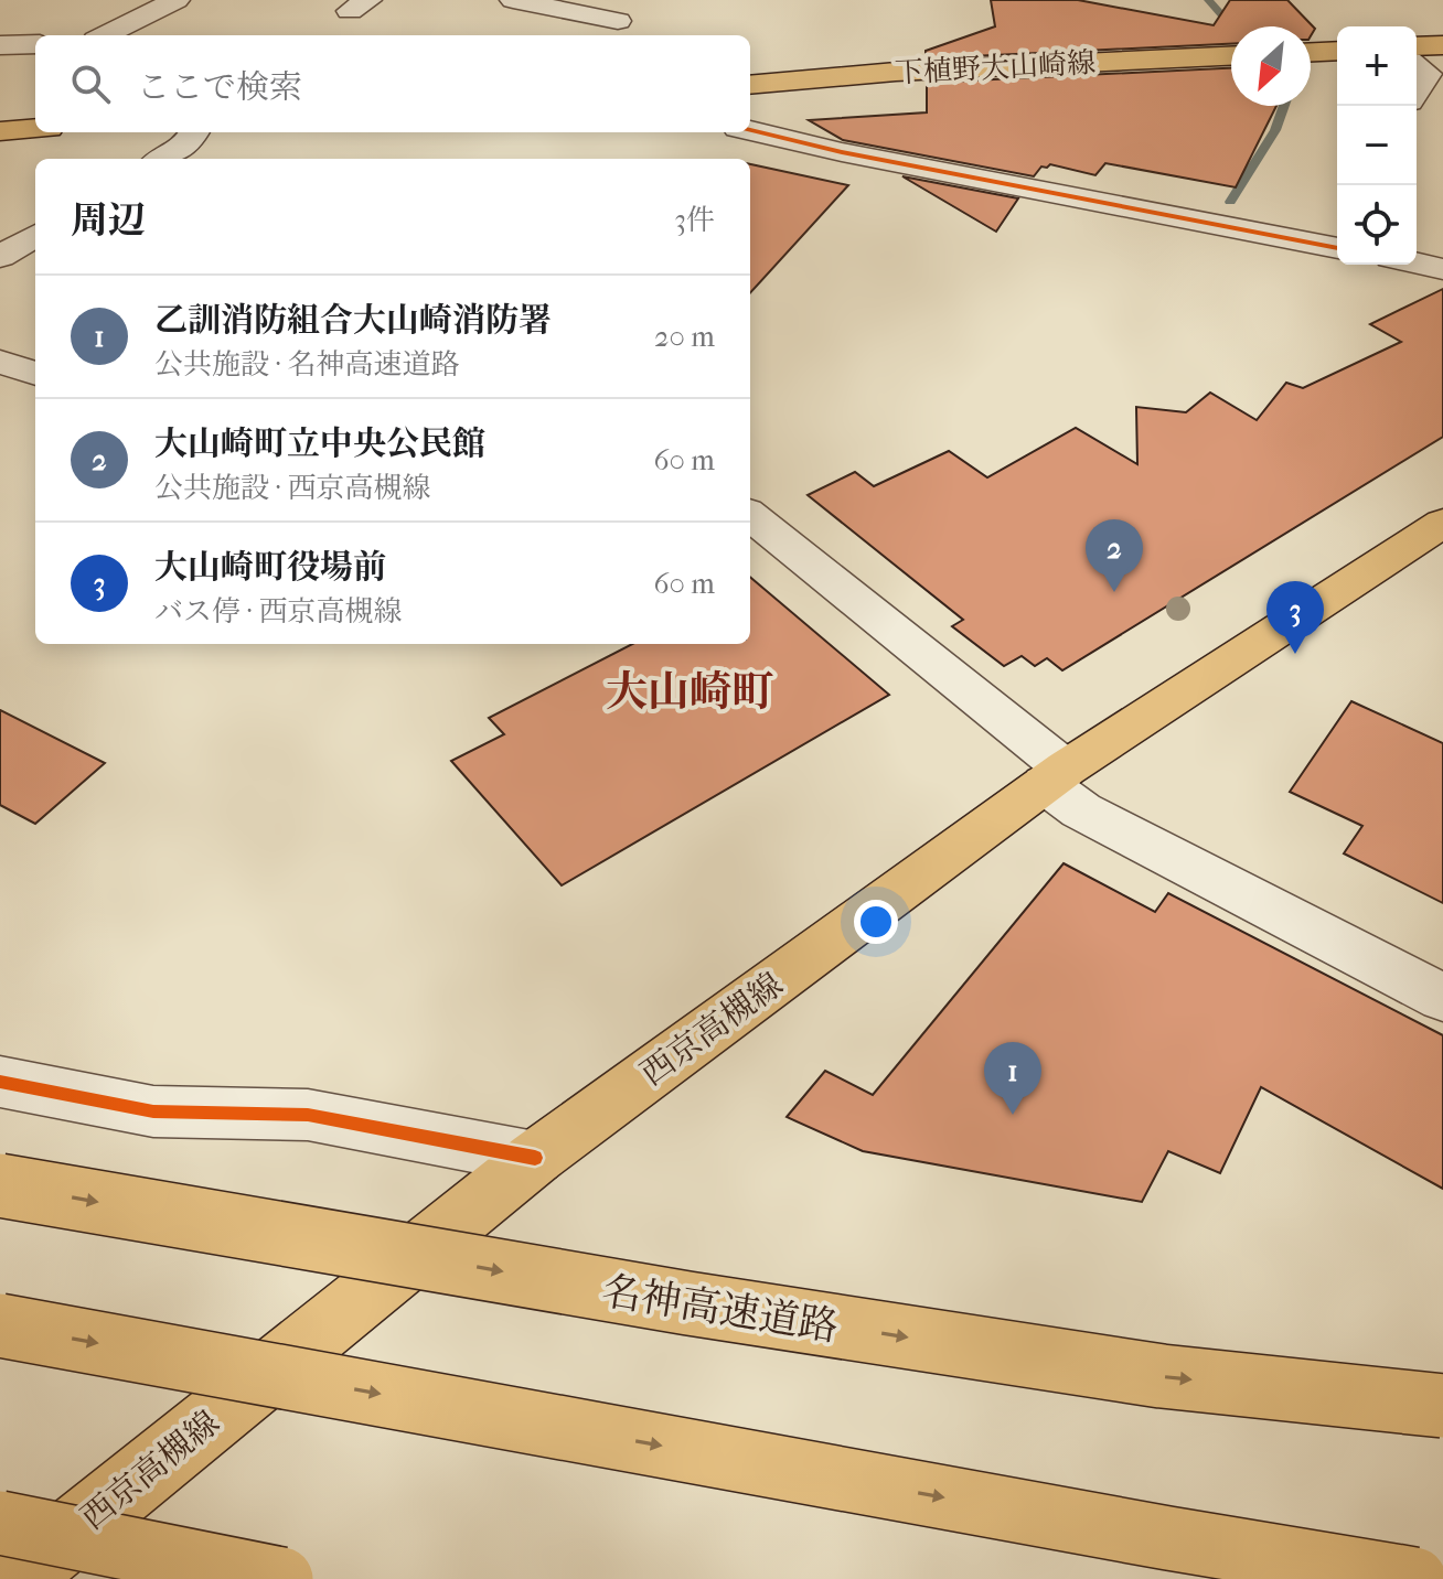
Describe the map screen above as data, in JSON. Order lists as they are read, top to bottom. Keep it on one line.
{"streets":{"main road":["下植野大山崎線","西京高槻線","名神高速道路"]},"districts":["大山崎町"],"north":"bottom left","page":{"map_buttons":["+","−"],"search":"ここで検索","heading":["周辺","3件"],"list":[{"mark":"1","name":"乙訓消防組合大山崎消防署","note":"公共施設 · 名神高速道路","value":"20 m"},{"mark":"2","name":"大山崎町立中央公民館","note":"公共施設 · 西京高槻線","value":"60 m"},{"mark":"3","name":"大山崎町役場前","note":"バス停 · 西京高槻線","value":"60 m"}],"pins":["2","3","1"]}}
